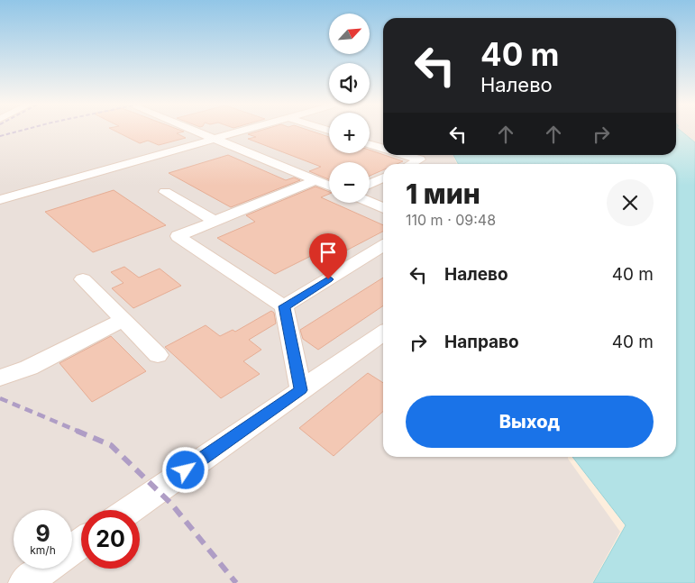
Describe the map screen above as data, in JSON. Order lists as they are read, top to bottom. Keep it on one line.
{"north":"top right","page":{"map_buttons":["+","−"],"turn":["40 m","Налево"],"heading":["1 мин","110 m · 09:48"],"list":[{"name":"Налево","value":"40 m"},{"name":"Направо","value":"40 m"}],"buttons":"Выход","speed":"9 km/h","limit":"20"}}
